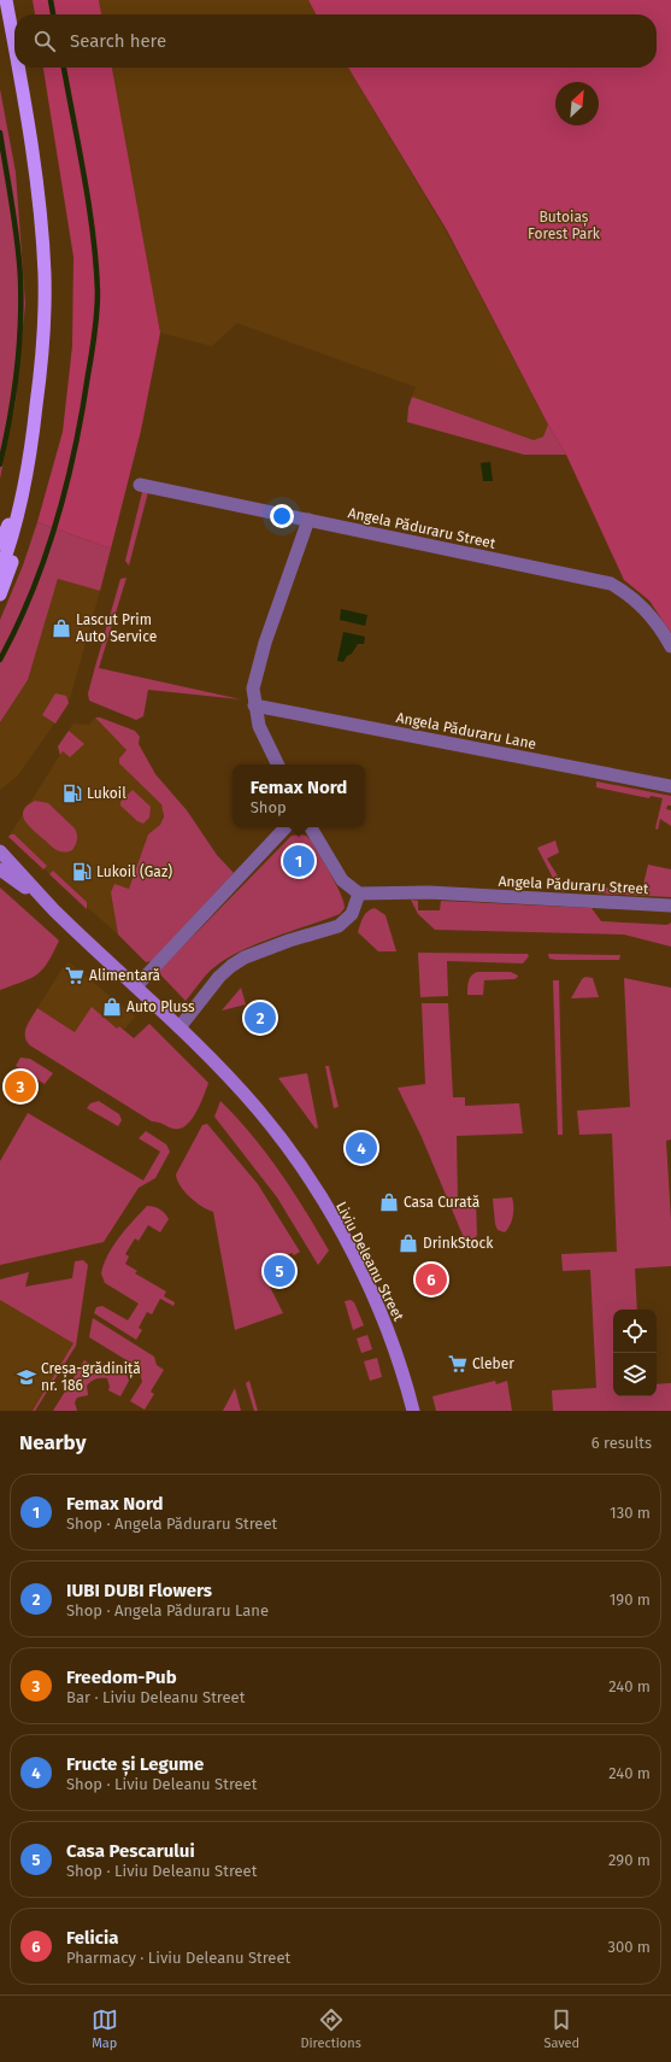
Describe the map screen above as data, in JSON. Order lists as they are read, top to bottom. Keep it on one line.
{"streets":{"main road":["Liviu Deleanu Street"],"street":["Angela Păduraru Street","Angela Păduraru Lane"]},"parks":["Butoiaș Forest Park"],"places":{"shop":["Lascut Prim Auto Service","Auto Pluss","Casa Curată","DrinkStock"],"fuel station":["Lukoil","Lukoil (Gaz)"],"supermarket":["Alimentară","Cleber"],"school or university":["Creșa-grădiniță nr. 186"]},"north":"top right","page":{"search":"Search here","popup":["Femax Nord","Shop"],"pins":["1","2","3","4","5","6"],"heading":["Nearby","6 results"],"list":[{"mark":"1","name":"Femax Nord","note":"Shop · Angela Păduraru Street","value":"130 m"},{"mark":"2","name":"IUBI DUBI Flowers","note":"Shop · Angela Păduraru Lane","value":"190 m"},{"mark":"3","name":"Freedom-Pub","note":"Bar · Liviu Deleanu Street","value":"240 m"},{"mark":"4","name":"Fructe și Legume","note":"Shop · Liviu Deleanu Street","value":"240 m"},{"mark":"5","name":"Casa Pescarului","note":"Shop · Liviu Deleanu Street","value":"290 m"},{"mark":"6","name":"Felicia","note":"Pharmacy · Liviu Deleanu Street","value":"300 m"}],"nav":["Map","Directions","Saved"]}}
